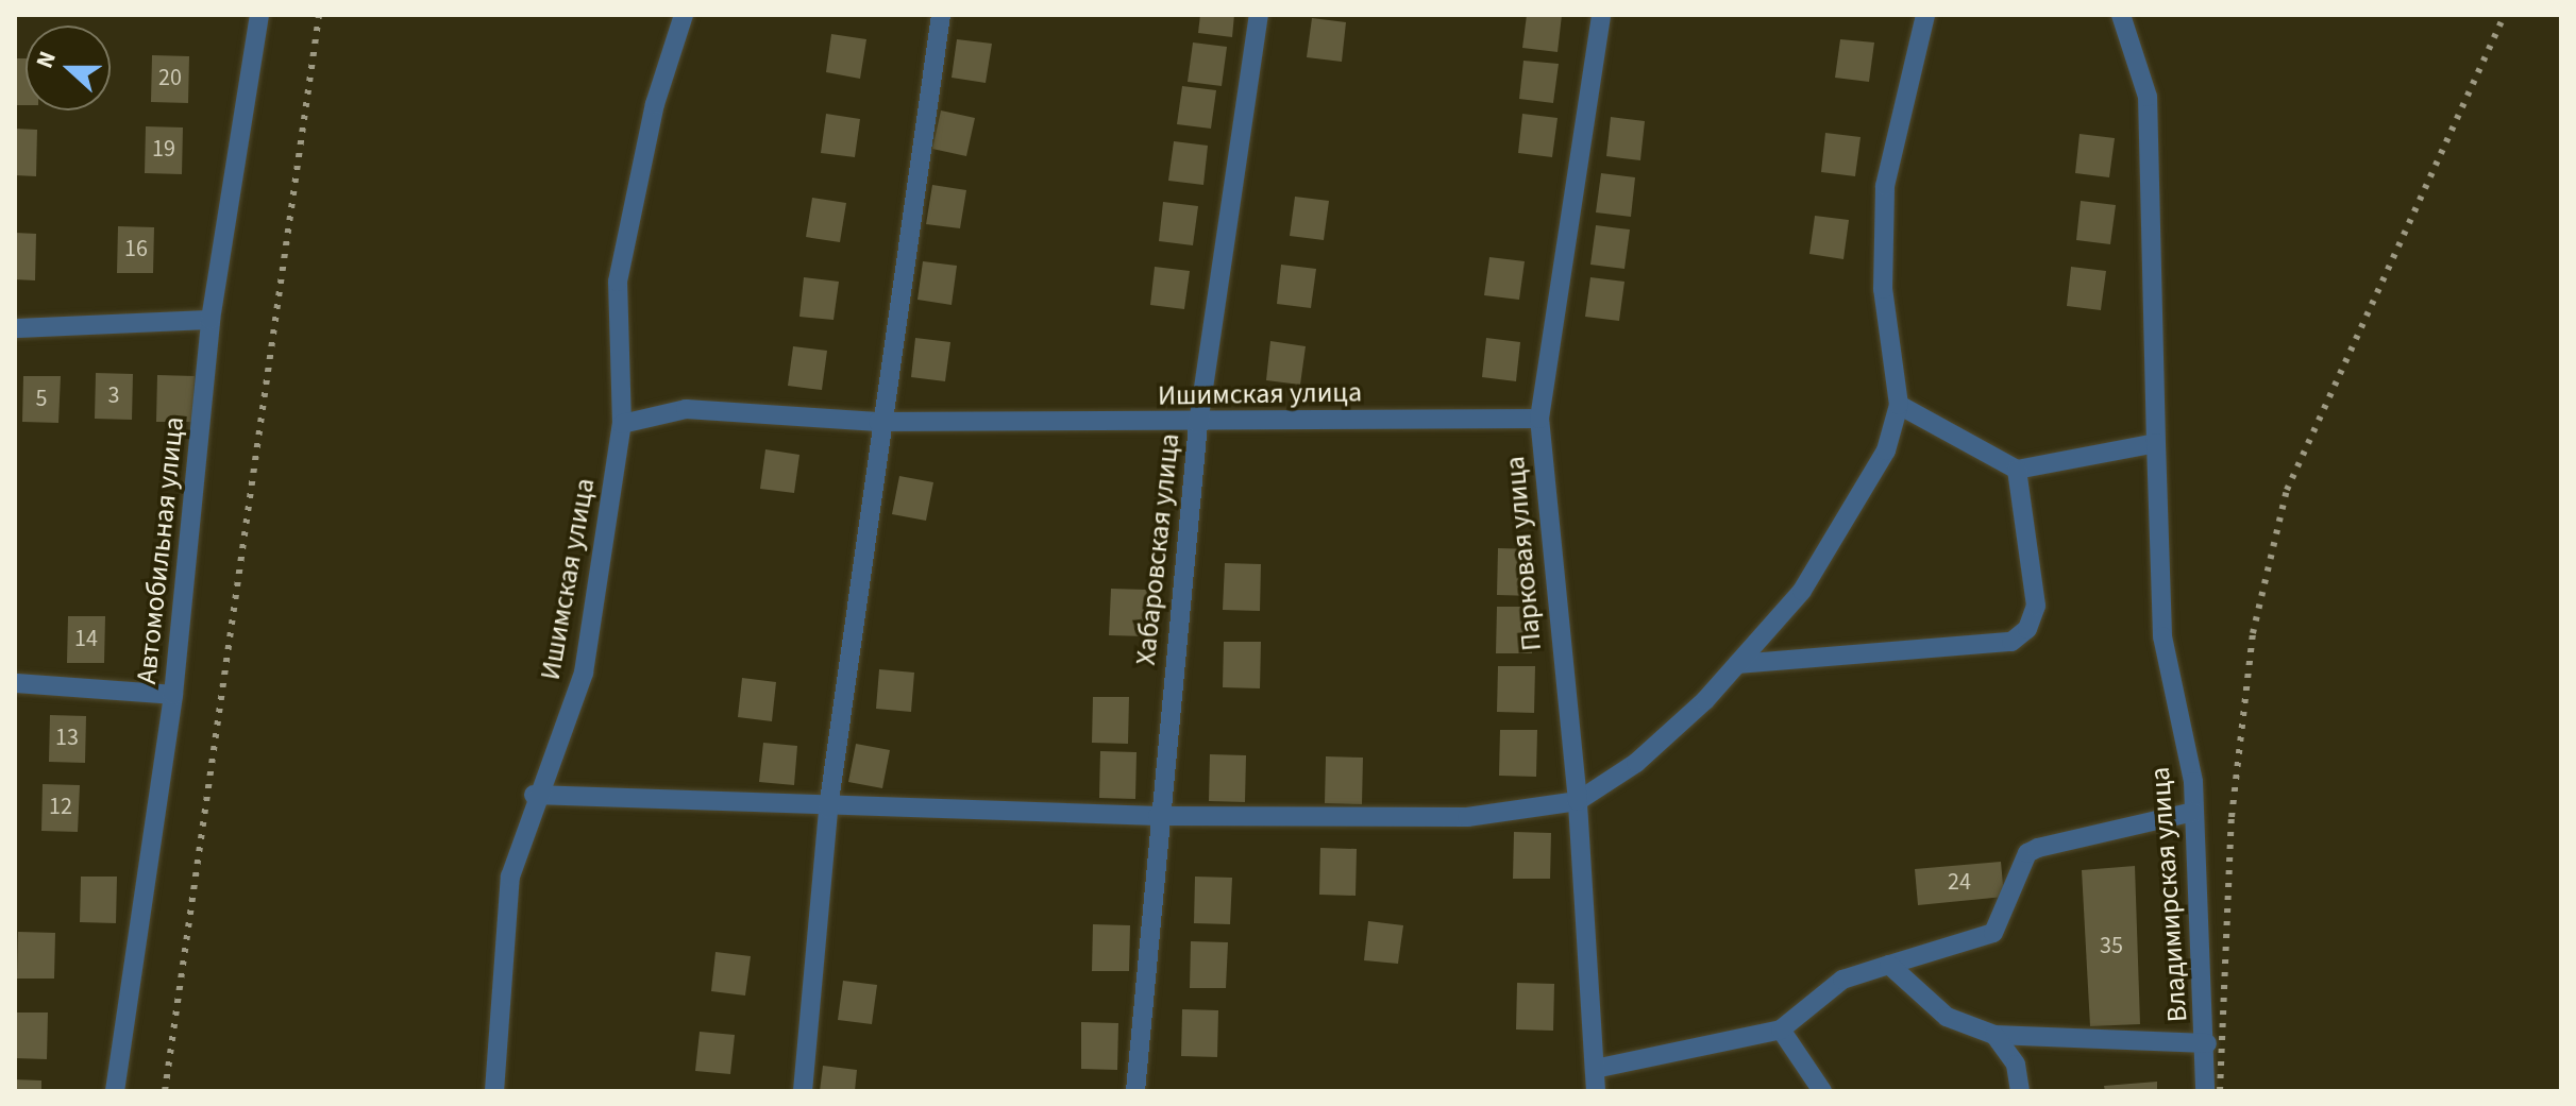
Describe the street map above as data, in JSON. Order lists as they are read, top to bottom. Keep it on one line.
{"streets":{"street":["Ишимская улица","Хабаровская улица","Автомобильная улица","Парковая улица","Владимирская улица"]},"crossings":[["Ишимская улица","Хабаровская улица"],["Ишимская улица","Парковая улица"]],"house_numbers":["20","19","16","3","5","14","13","12","24","35"],"north":"left"}
